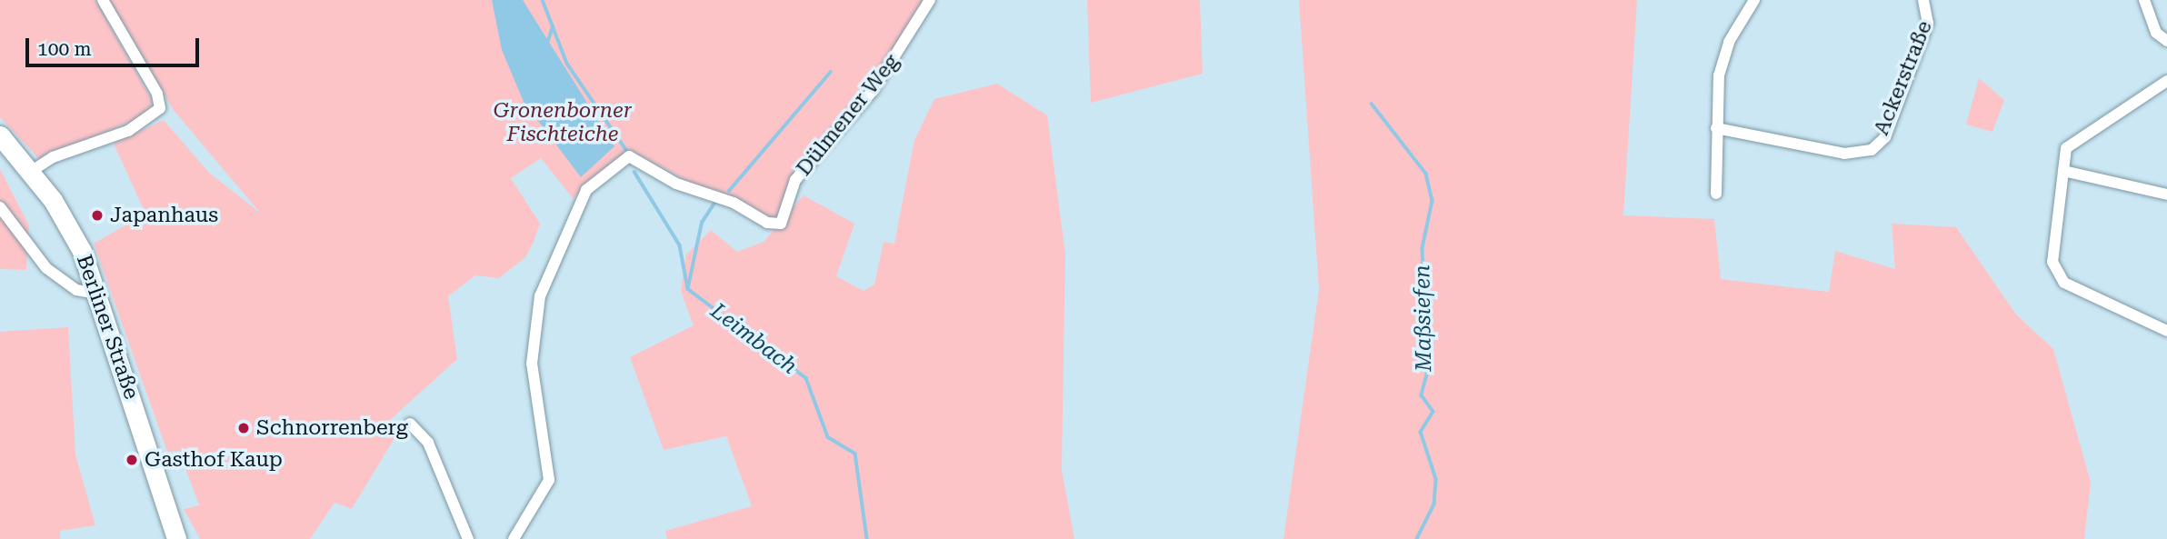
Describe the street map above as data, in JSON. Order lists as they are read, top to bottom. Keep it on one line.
{"streets":{"main road":["Berliner Straße"],"street":["Ackerstraße","Dülmener Weg"]},"water":["Maßsiefen","Leimbach"],"parks":["Gronenborner Fischteiche"],"places":["Japanhaus","Schnorrenberg","Gasthof Kaup"],"scale_bar":"100 m"}
